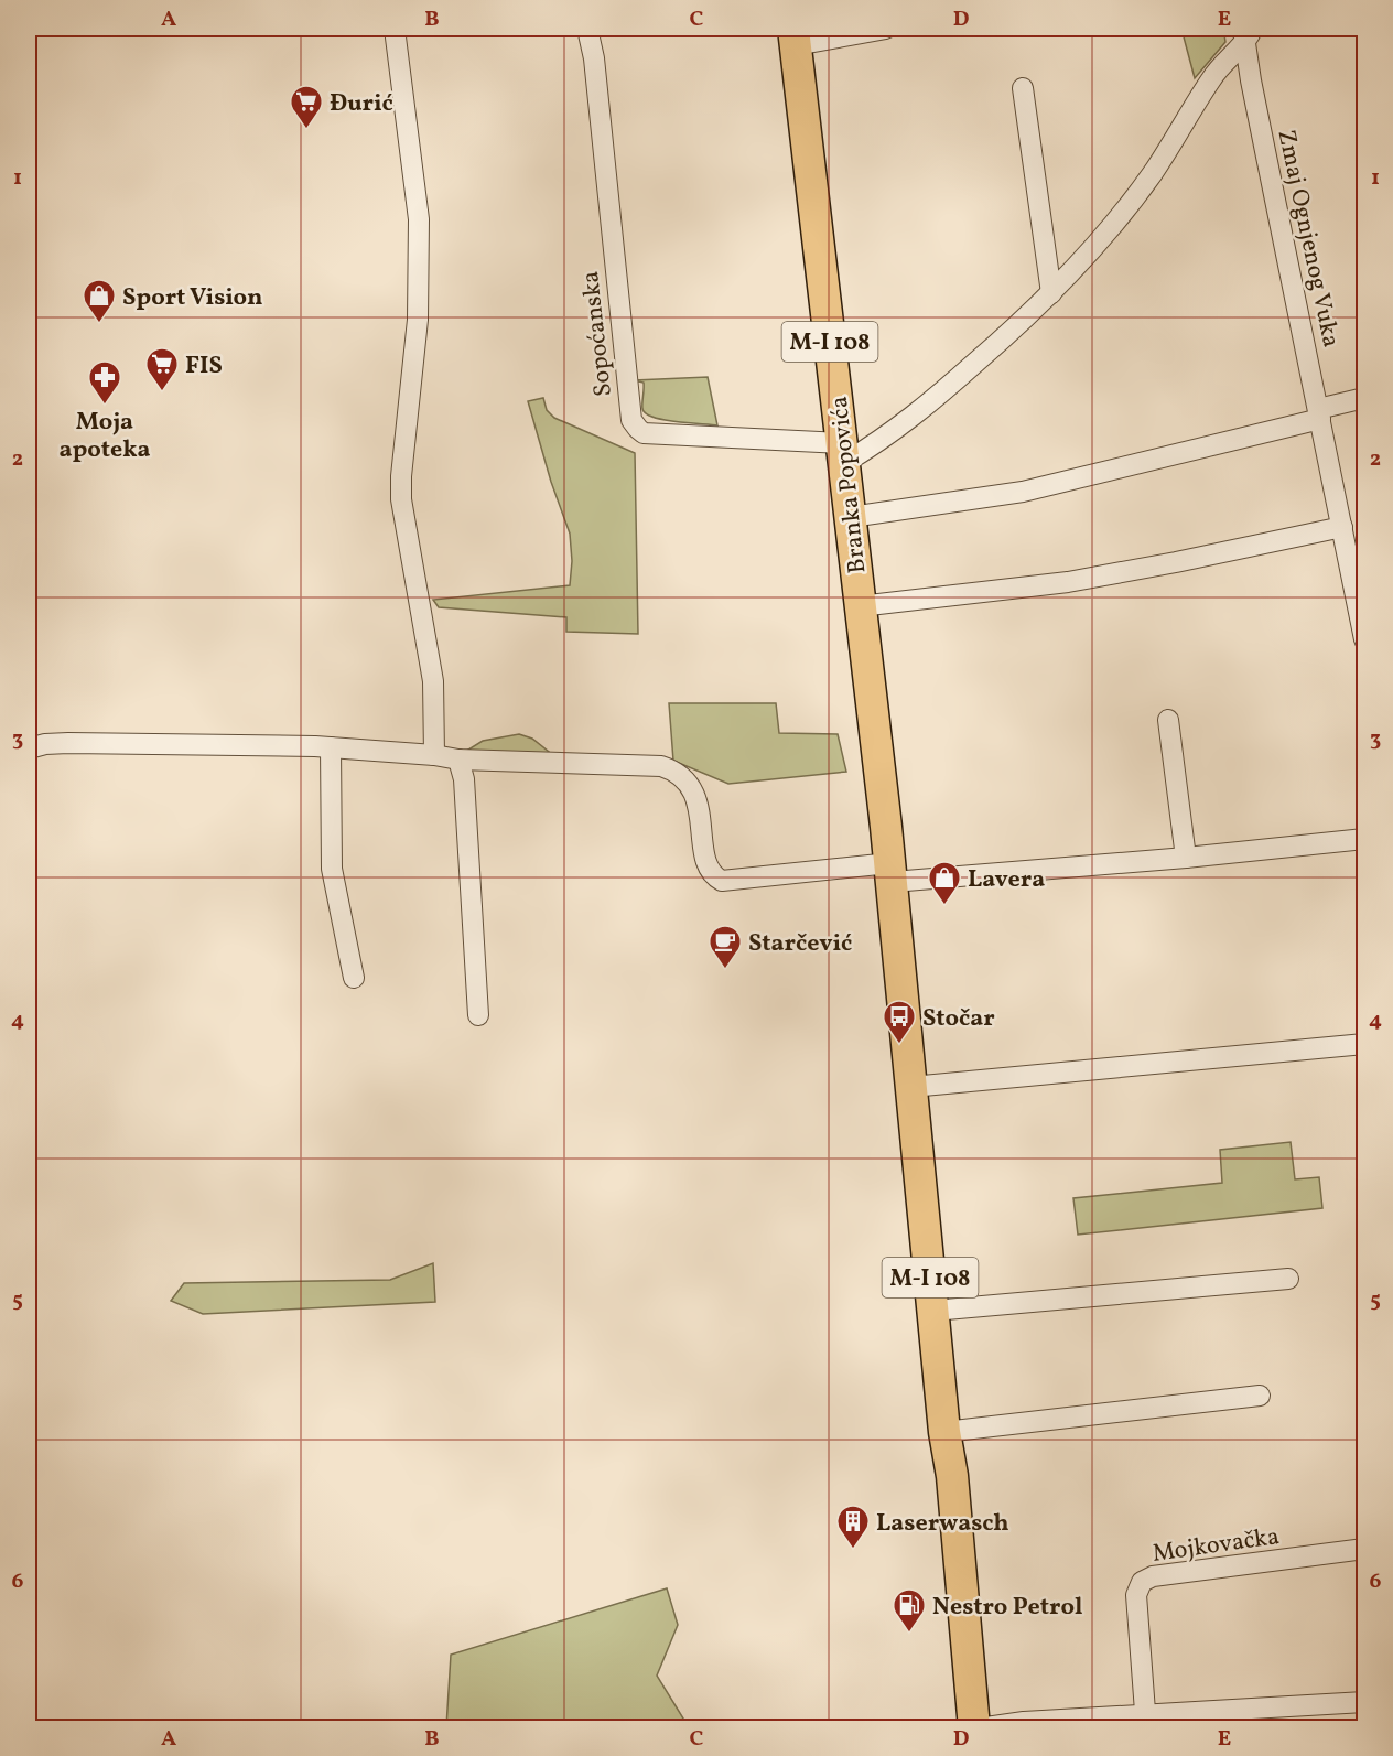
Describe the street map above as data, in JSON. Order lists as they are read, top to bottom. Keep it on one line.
{"streets":{"main road":["M-I 108","Branka Popovića"],"street":["Zmaj Ognjenog Vuka","Sopoćanska","Mojkovačka"]},"crossings":[["Sopoćanska","Branka Popovića"]],"places":{"supermarket":["Đurić","FIS"],"shop":["Sport Vision","Lavera"],"pharmacy":["Moja apoteka"],"cafe":["Starčević"],"bus stop":["Stočar"],"building":["Laserwasch"],"fuel station":["Nestro Petrol"]},"grid":{"columns":["A","B","C","D","E"],"rows":["1","2","3","4","5","6"]}}
